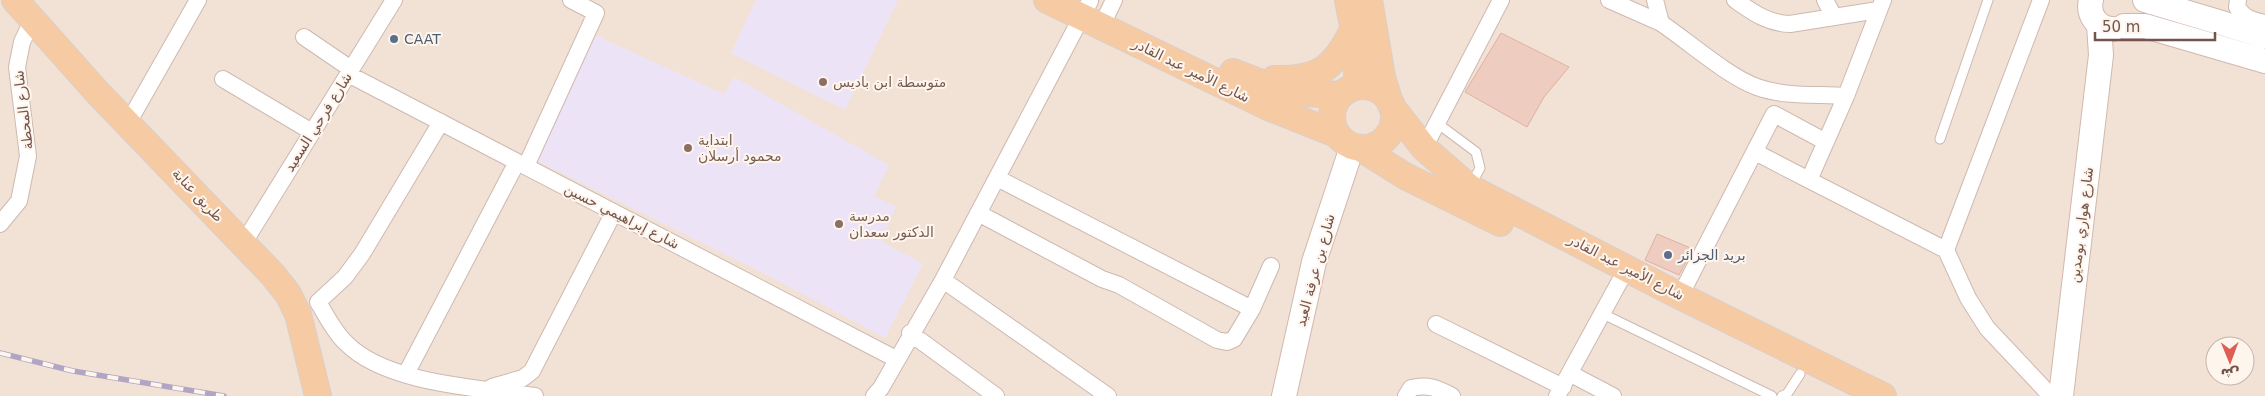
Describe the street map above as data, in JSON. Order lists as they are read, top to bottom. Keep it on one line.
{"streets":{"main road":["شارع الأمير عبد القادر","طريق عنابة","شارع هواري بومدين","شارع بن عرفة العيد"],"street":["شارع المحطة","شارع فرحي السعيد","شارع إبراهيمي حسين"]},"crossings":[["شارع الأمير عبد القادر","شارع بن عرفة العيد"],["شارع المحطة","طريق عنابة"],["شارع فرحي السعيد","طريق عنابة"],["شارع فرحي السعيد","شارع إبراهيمي حسين"]],"places":["CAAT","متوسطة ابن باديس","ابتداية محمود أرسلان","مدرسة الدكتور سعدان","بريد الجزائر"],"scale_bar":"50 m","north":"bottom"}
